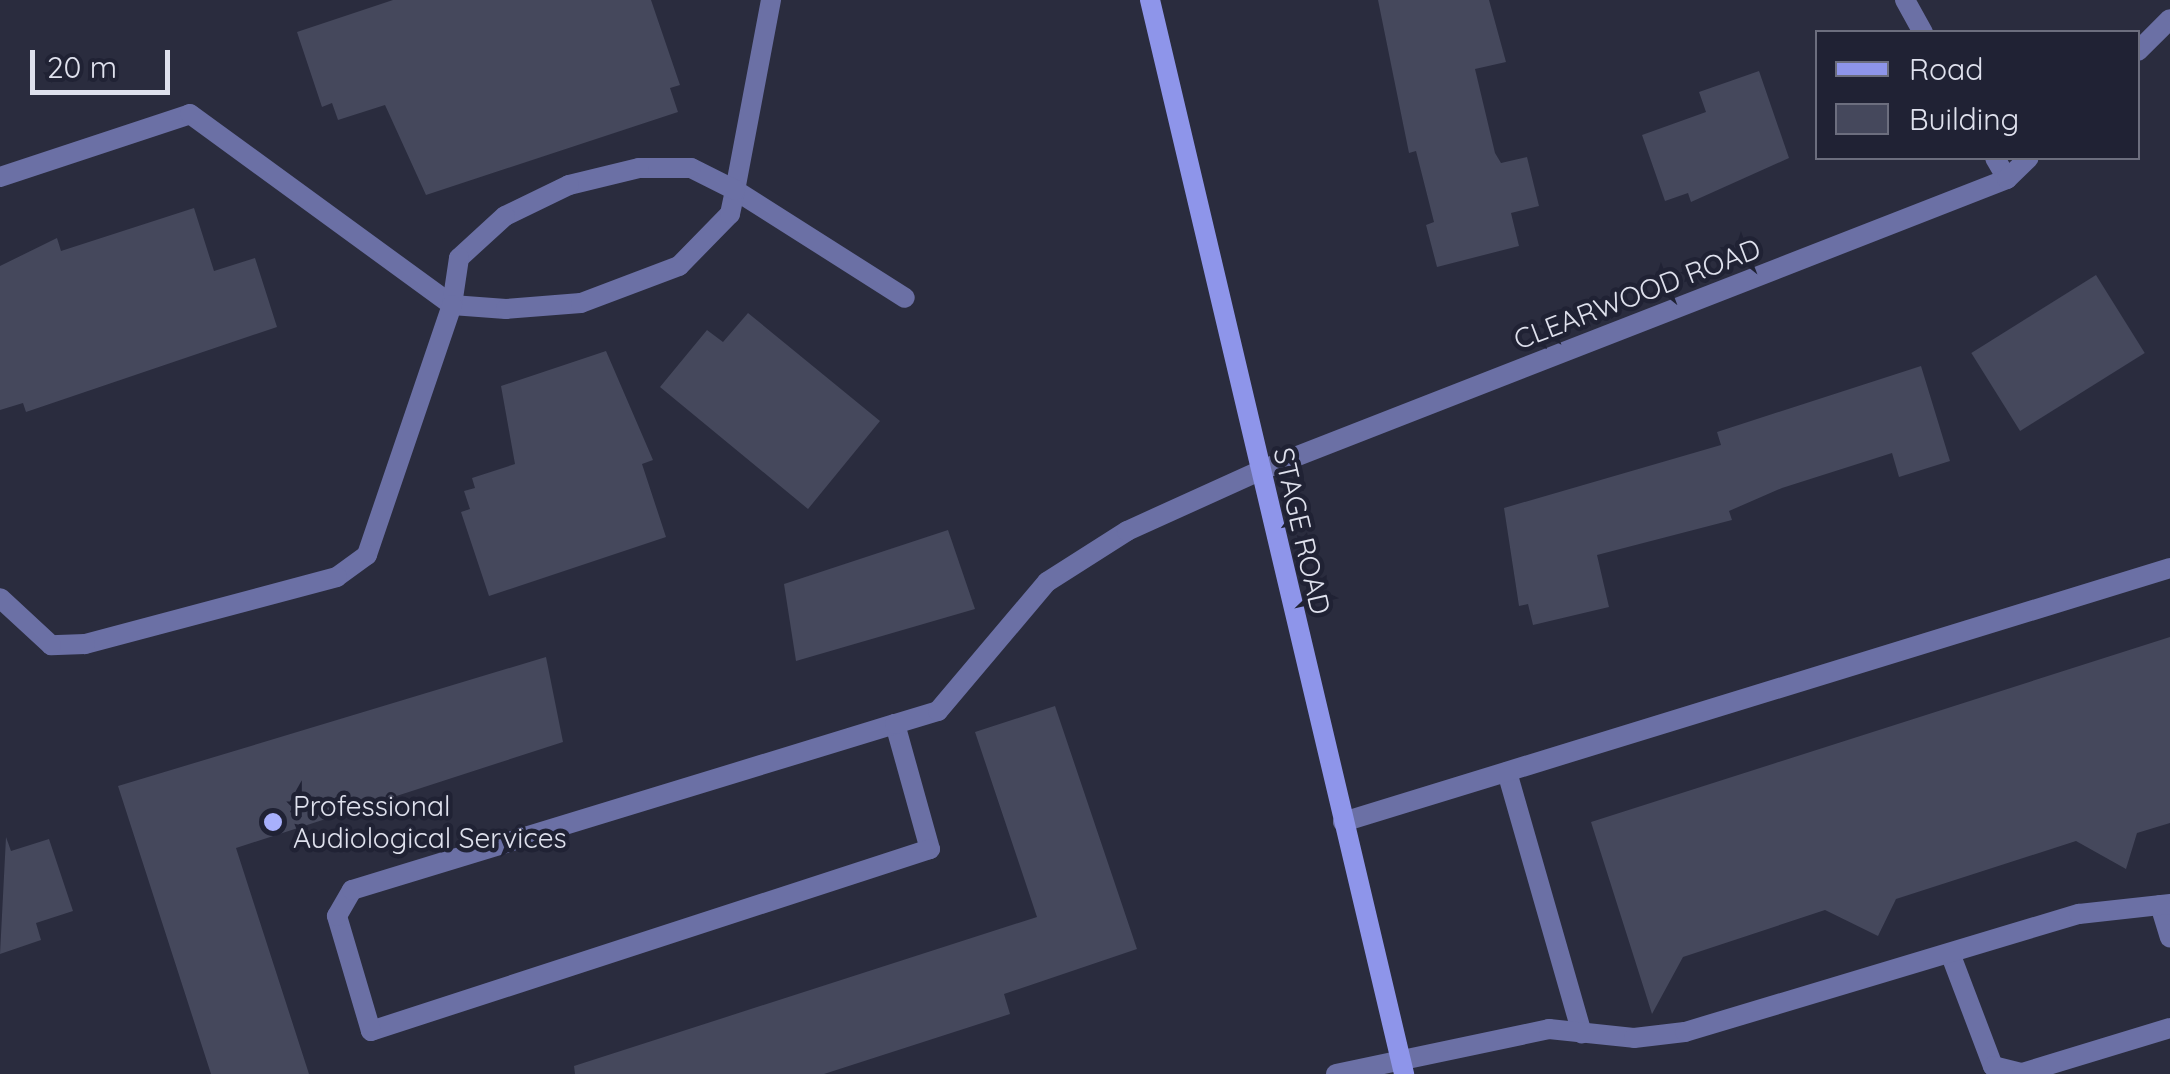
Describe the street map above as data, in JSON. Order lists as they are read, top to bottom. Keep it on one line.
{"streets":{"main road":["STAGE ROAD"],"street":["CLEARWOOD ROAD"]},"crossings":[["CLEARWOOD ROAD","STAGE ROAD"]],"places":["Professional Audiological Services"],"legend":["Road","Building"],"scale_bar":"20 m"}
